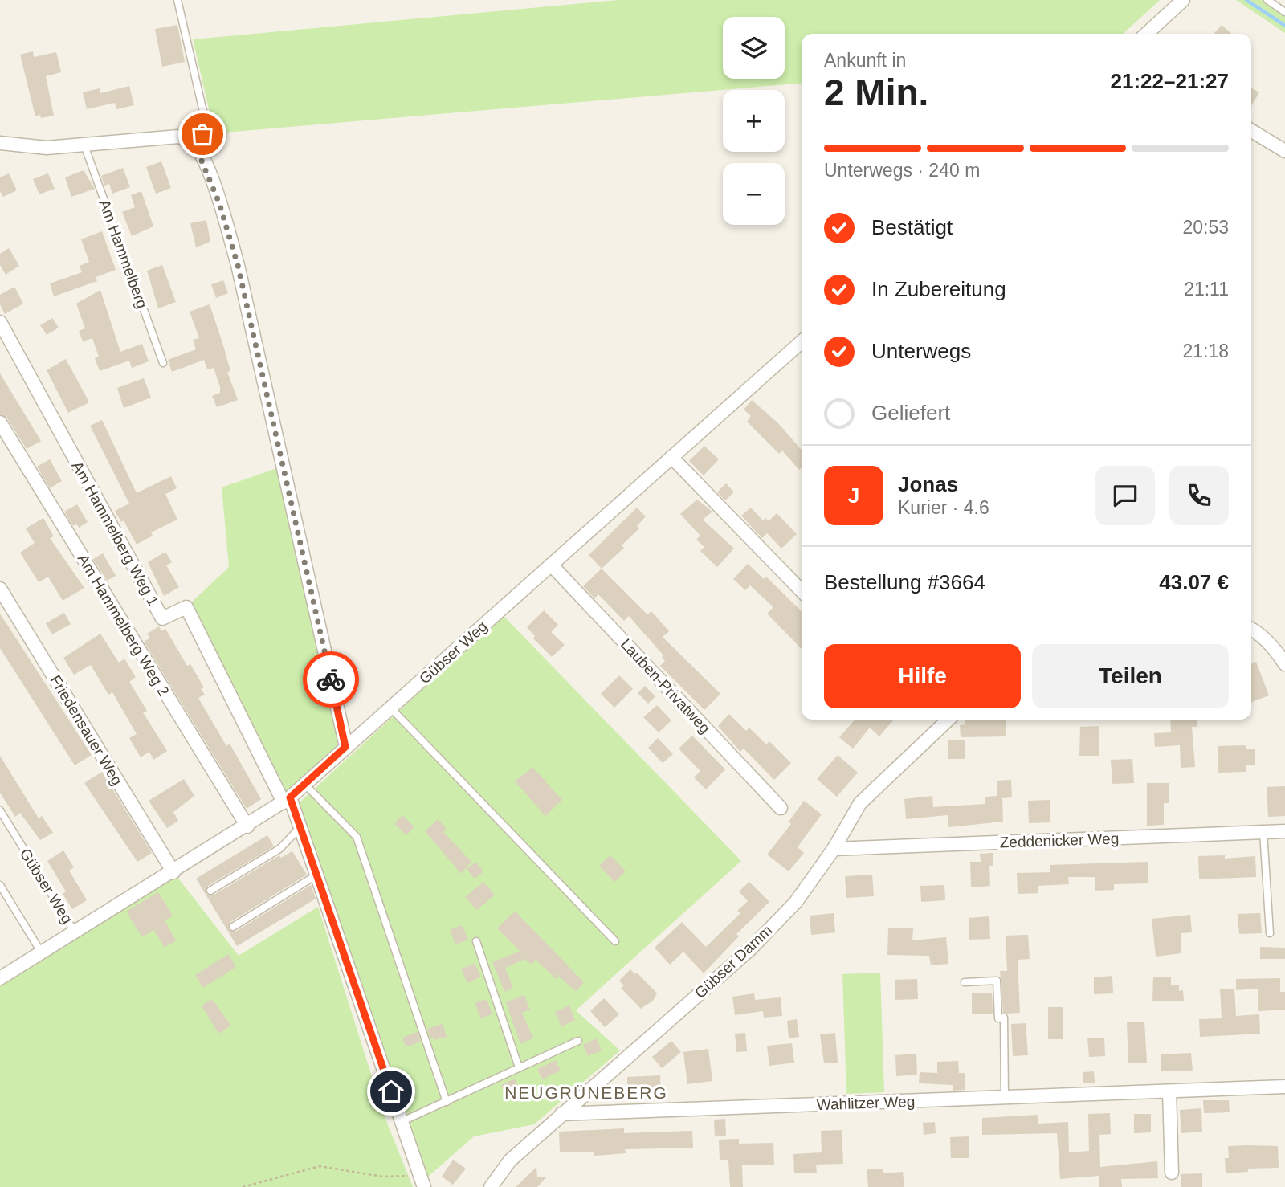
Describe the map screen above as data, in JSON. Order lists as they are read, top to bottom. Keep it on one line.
{"streets":{"street":["Am Hammelberg Weg 1","Am Hammelberg Weg 2","Gübser Weg","Lauben-Privatweg","Friedensauer Weg","Zeddenicker Weg","Gübser Damm","Wahlitzer Weg"],"lane":["Am Hammelberg"]},"crossings":[["Am Hammelberg Weg 1","Gübser Weg"],["Am Hammelberg Weg 2","Gübser Weg"],["Gübser Weg","Lauben-Privatweg"],["Gübser Weg","Friedensauer Weg"],["Zeddenicker Weg","Gübser Damm"],["Gübser Damm","Wahlitzer Weg"]],"districts":["NEUGRÜNEBERG"],"page":{"map_buttons":["+","−"],"heading":["2 Min.","Ankunft in","21:22–21:27"],"panel":["Jonas","Kurier · 4.6","Bestellung #3664","43.07 €"],"bar":"Unterwegs · 240 m","list":[["Bestätigt","20:53"],["In Zubereitung","21:11"],["Unterwegs","21:18"],"Geliefert"],"round":"J","buttons":["Hilfe","Teilen"]}}
